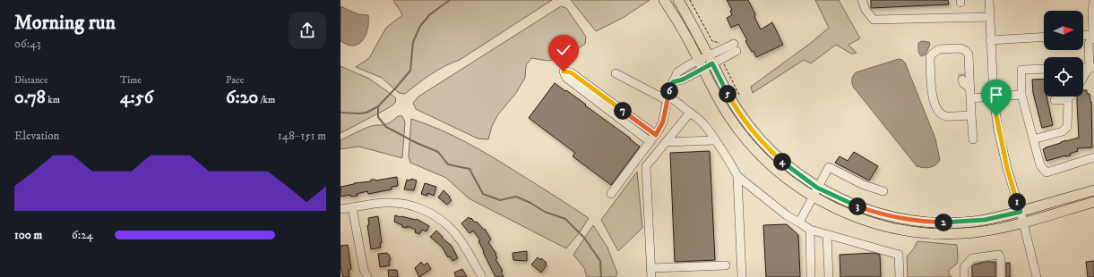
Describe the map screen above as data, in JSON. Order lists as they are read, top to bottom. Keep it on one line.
{"north":"right","page":{"heading":["Morning run","06:43"],"stats":[["Distance","0.78 km"],["Time","4:56"],["Pace","6:20 /km"]],"pins":["6","5","7","4","1","3","2"],"chart":["Elevation","148–151 m"],"list":[{"name":"100 m","note":"6:24"}]}}
